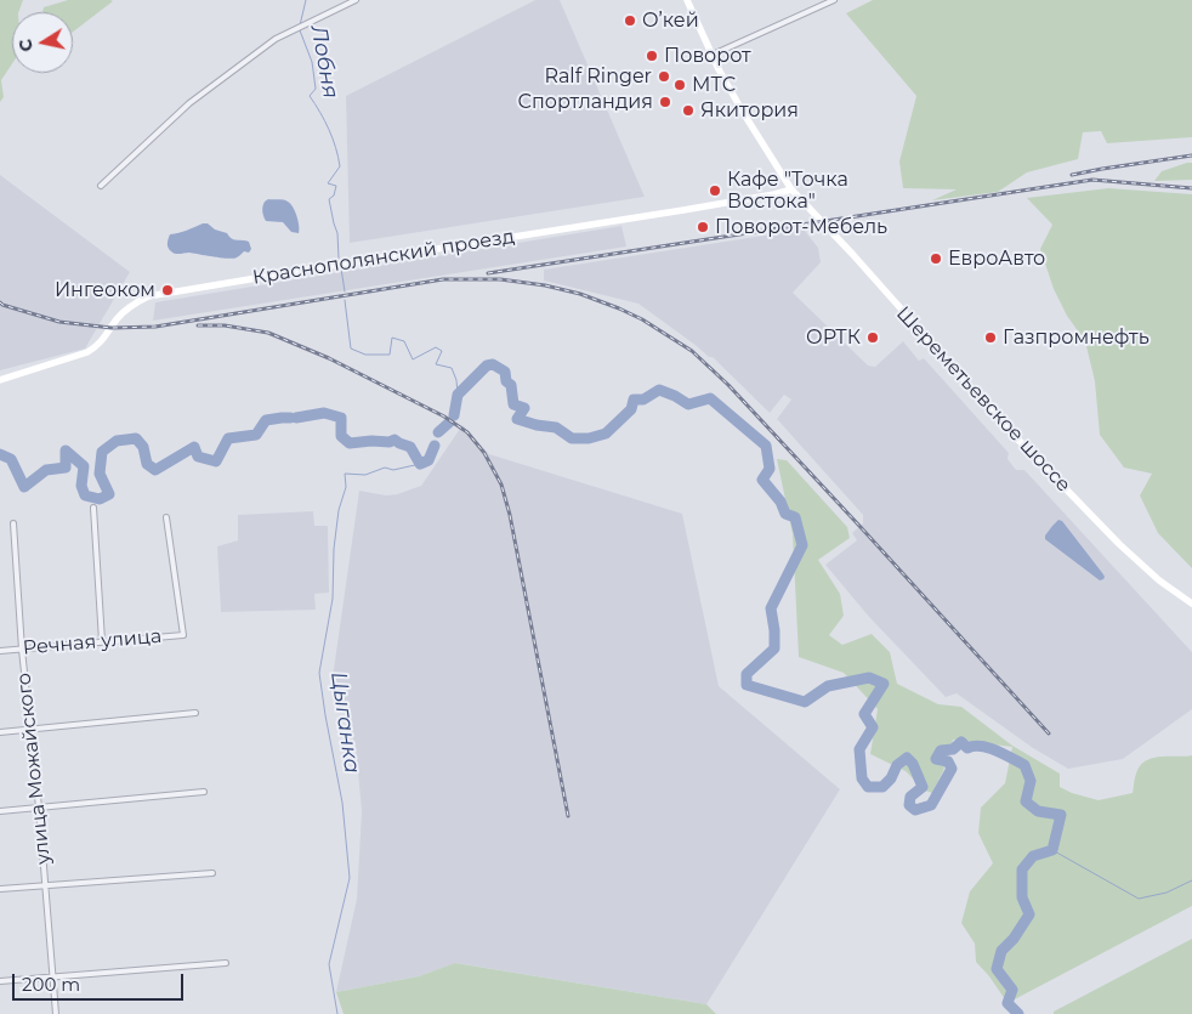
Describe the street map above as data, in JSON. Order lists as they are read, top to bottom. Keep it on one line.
{"streets":{"main road":["Краснополянский проезд","Шереметьевское шоссе"],"street":["Речная улица","улица Можайского"]},"crossings":[["Краснополянский проезд","Шереметьевское шоссе"],["Речная улица","улица Можайского"]],"water":["Лобня","Цыганка"],"places":["О’кей","Поворот","Ralf Ringer","МТС","Спортландия","Якитория","Кафе \"Точка Востока\"","Поворот-Мебель","ЕвроАвто","Ингеоком","ОРТК","Газпромнефть"],"scale_bar":"200 m","north":"left"}
